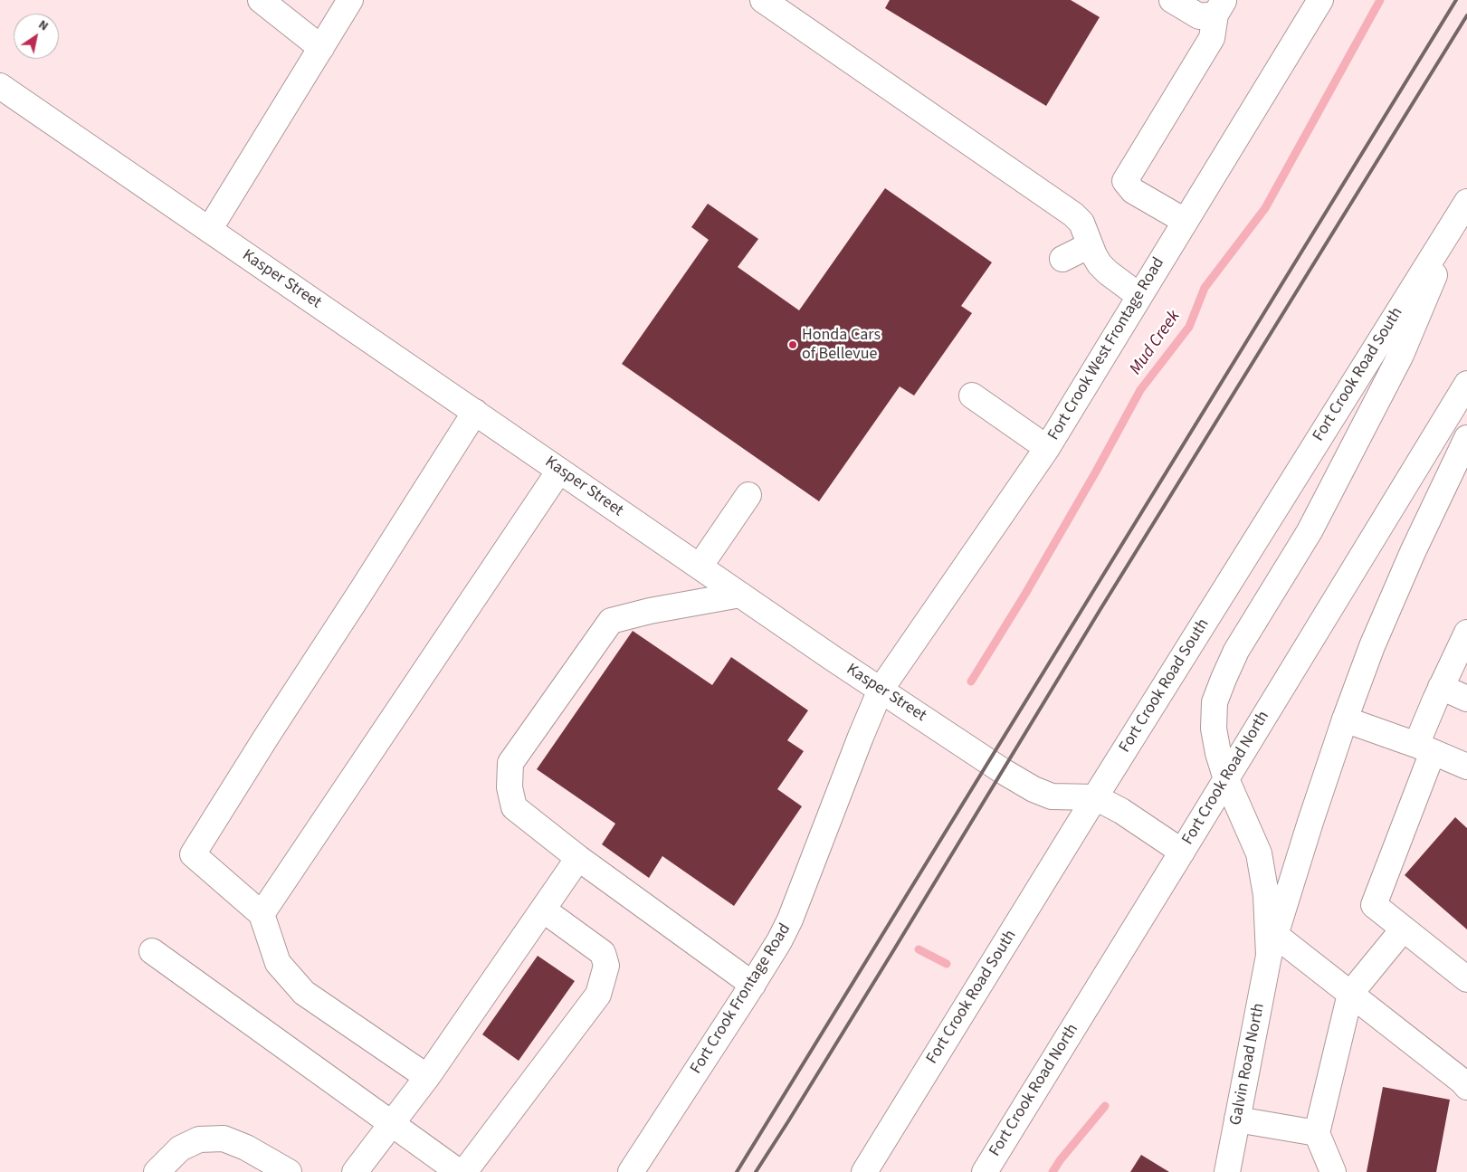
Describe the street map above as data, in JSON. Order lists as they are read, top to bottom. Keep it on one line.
{"streets":{"main road":["Kasper Street","Fort Crook West Frontage Road","Fort Crook Road South","Fort Crook Road North","Fort Crook Frontage Road","Galvin Road North"]},"crossings":[["Kasper Street","Fort Crook West Frontage Road"],["Kasper Street","Fort Crook Road South"],["Kasper Street","Fort Crook Road North"],["Kasper Street","Fort Crook Frontage Road"],["Fort Crook West Frontage Road","Fort Crook Frontage Road"]],"water":["Mud Creek"],"places":["Honda Cars of Bellevue"],"north":"top right"}
